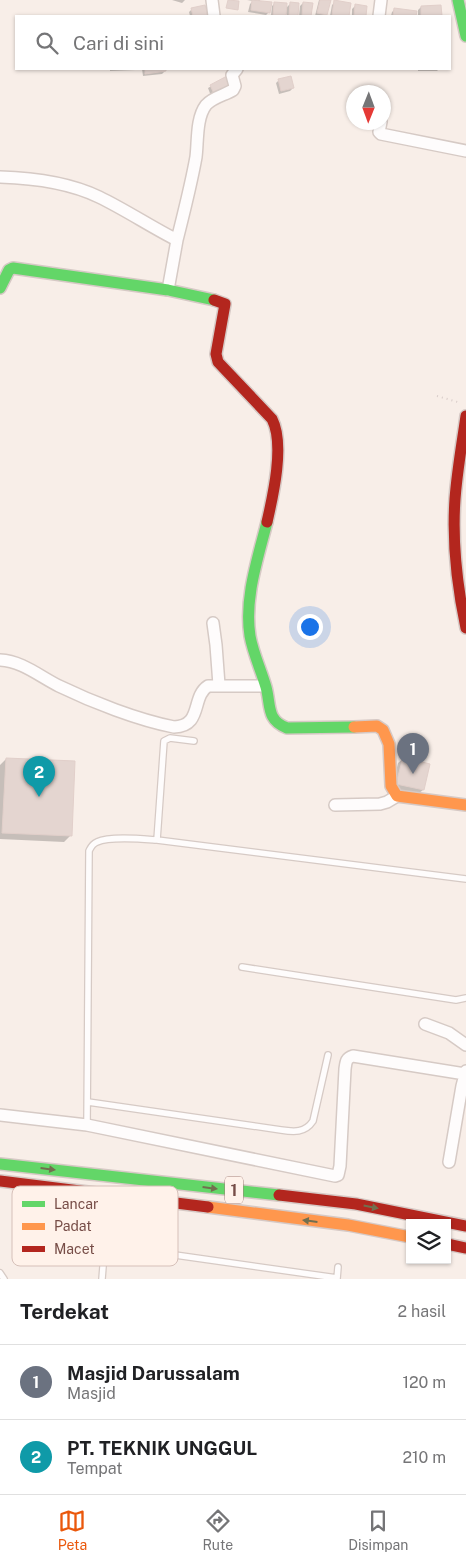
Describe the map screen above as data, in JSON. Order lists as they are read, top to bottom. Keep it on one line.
{"streets":{"main road":["1"]},"legend":["Lancar","Padat","Macet"],"north":"bottom","page":{"search":"Cari di sini","pins":["1","2"],"heading":["Terdekat","2 hasil"],"list":[{"mark":"1","name":"Masjid Darussalam","note":"Masjid","value":"120 m"},{"mark":"2","name":"PT. TEKNIK UNGGUL","note":"Tempat","value":"210 m"}],"nav":["Peta","Rute","Disimpan"]}}
